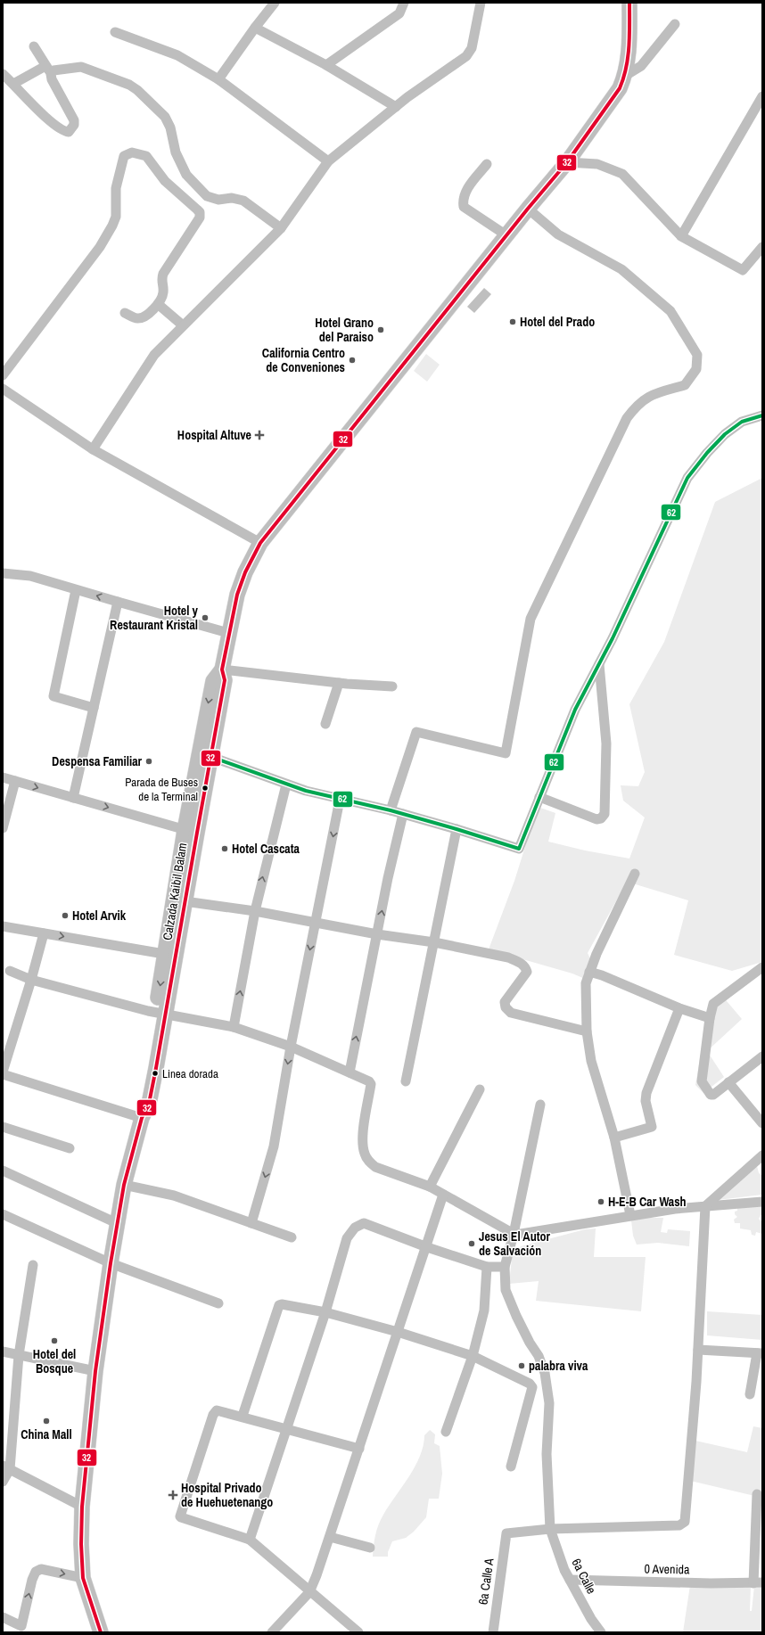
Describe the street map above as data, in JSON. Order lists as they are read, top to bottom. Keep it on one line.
{"streets":{"main road":["Calzada Kaibil Balam"],"street":["0 Avenida","6a Calle","6a Calle A"]},"crossings":[["0 Avenida","6a Calle"],["6a Calle","6a Calle A"]],"places":{"other":["Hotel del Prado","Hotel Grano del Paraiso","California Centro de Conveniones","Hotel y Restaurant Kristal","Despensa Familiar","Parada de Buses de la Terminal","Hotel Cascata","Hotel Arvik","Linea dorada","H-E-B Car Wash","Jesus El Autor de Salvación","Hotel del Bosque","palabra viva","China Mall"],"health":["Hospital Altuve","Hospital Privado de Huehuetenango"]},"lines":["transit line 32","transit line 62"]}
